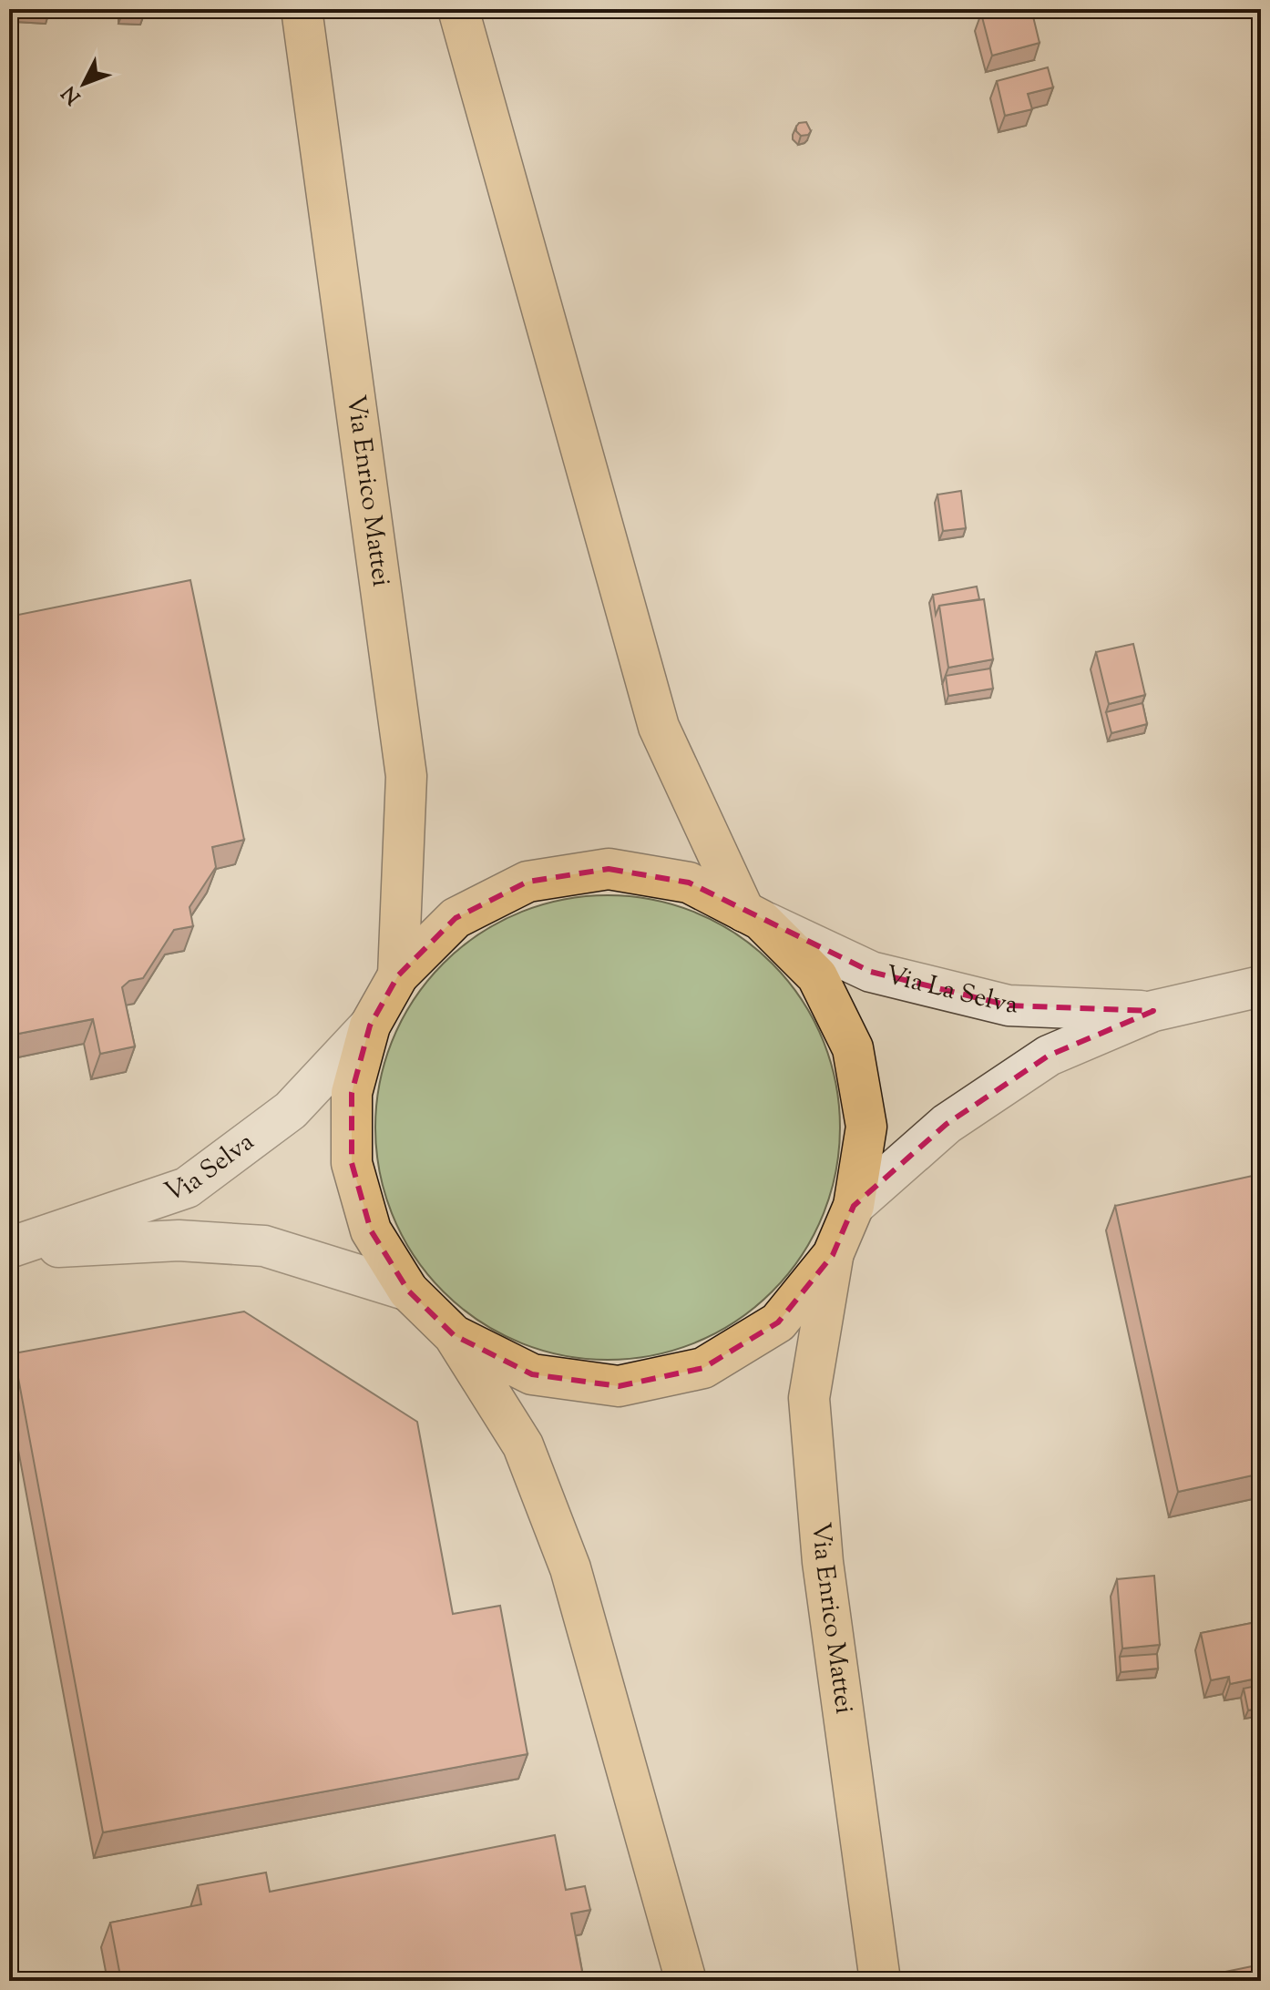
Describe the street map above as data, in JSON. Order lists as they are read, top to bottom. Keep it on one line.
{"streets":{"main road":["Via Enrico Mattei"],"street":["Via La Selva","Via Selva"]},"north":"bottom left"}
